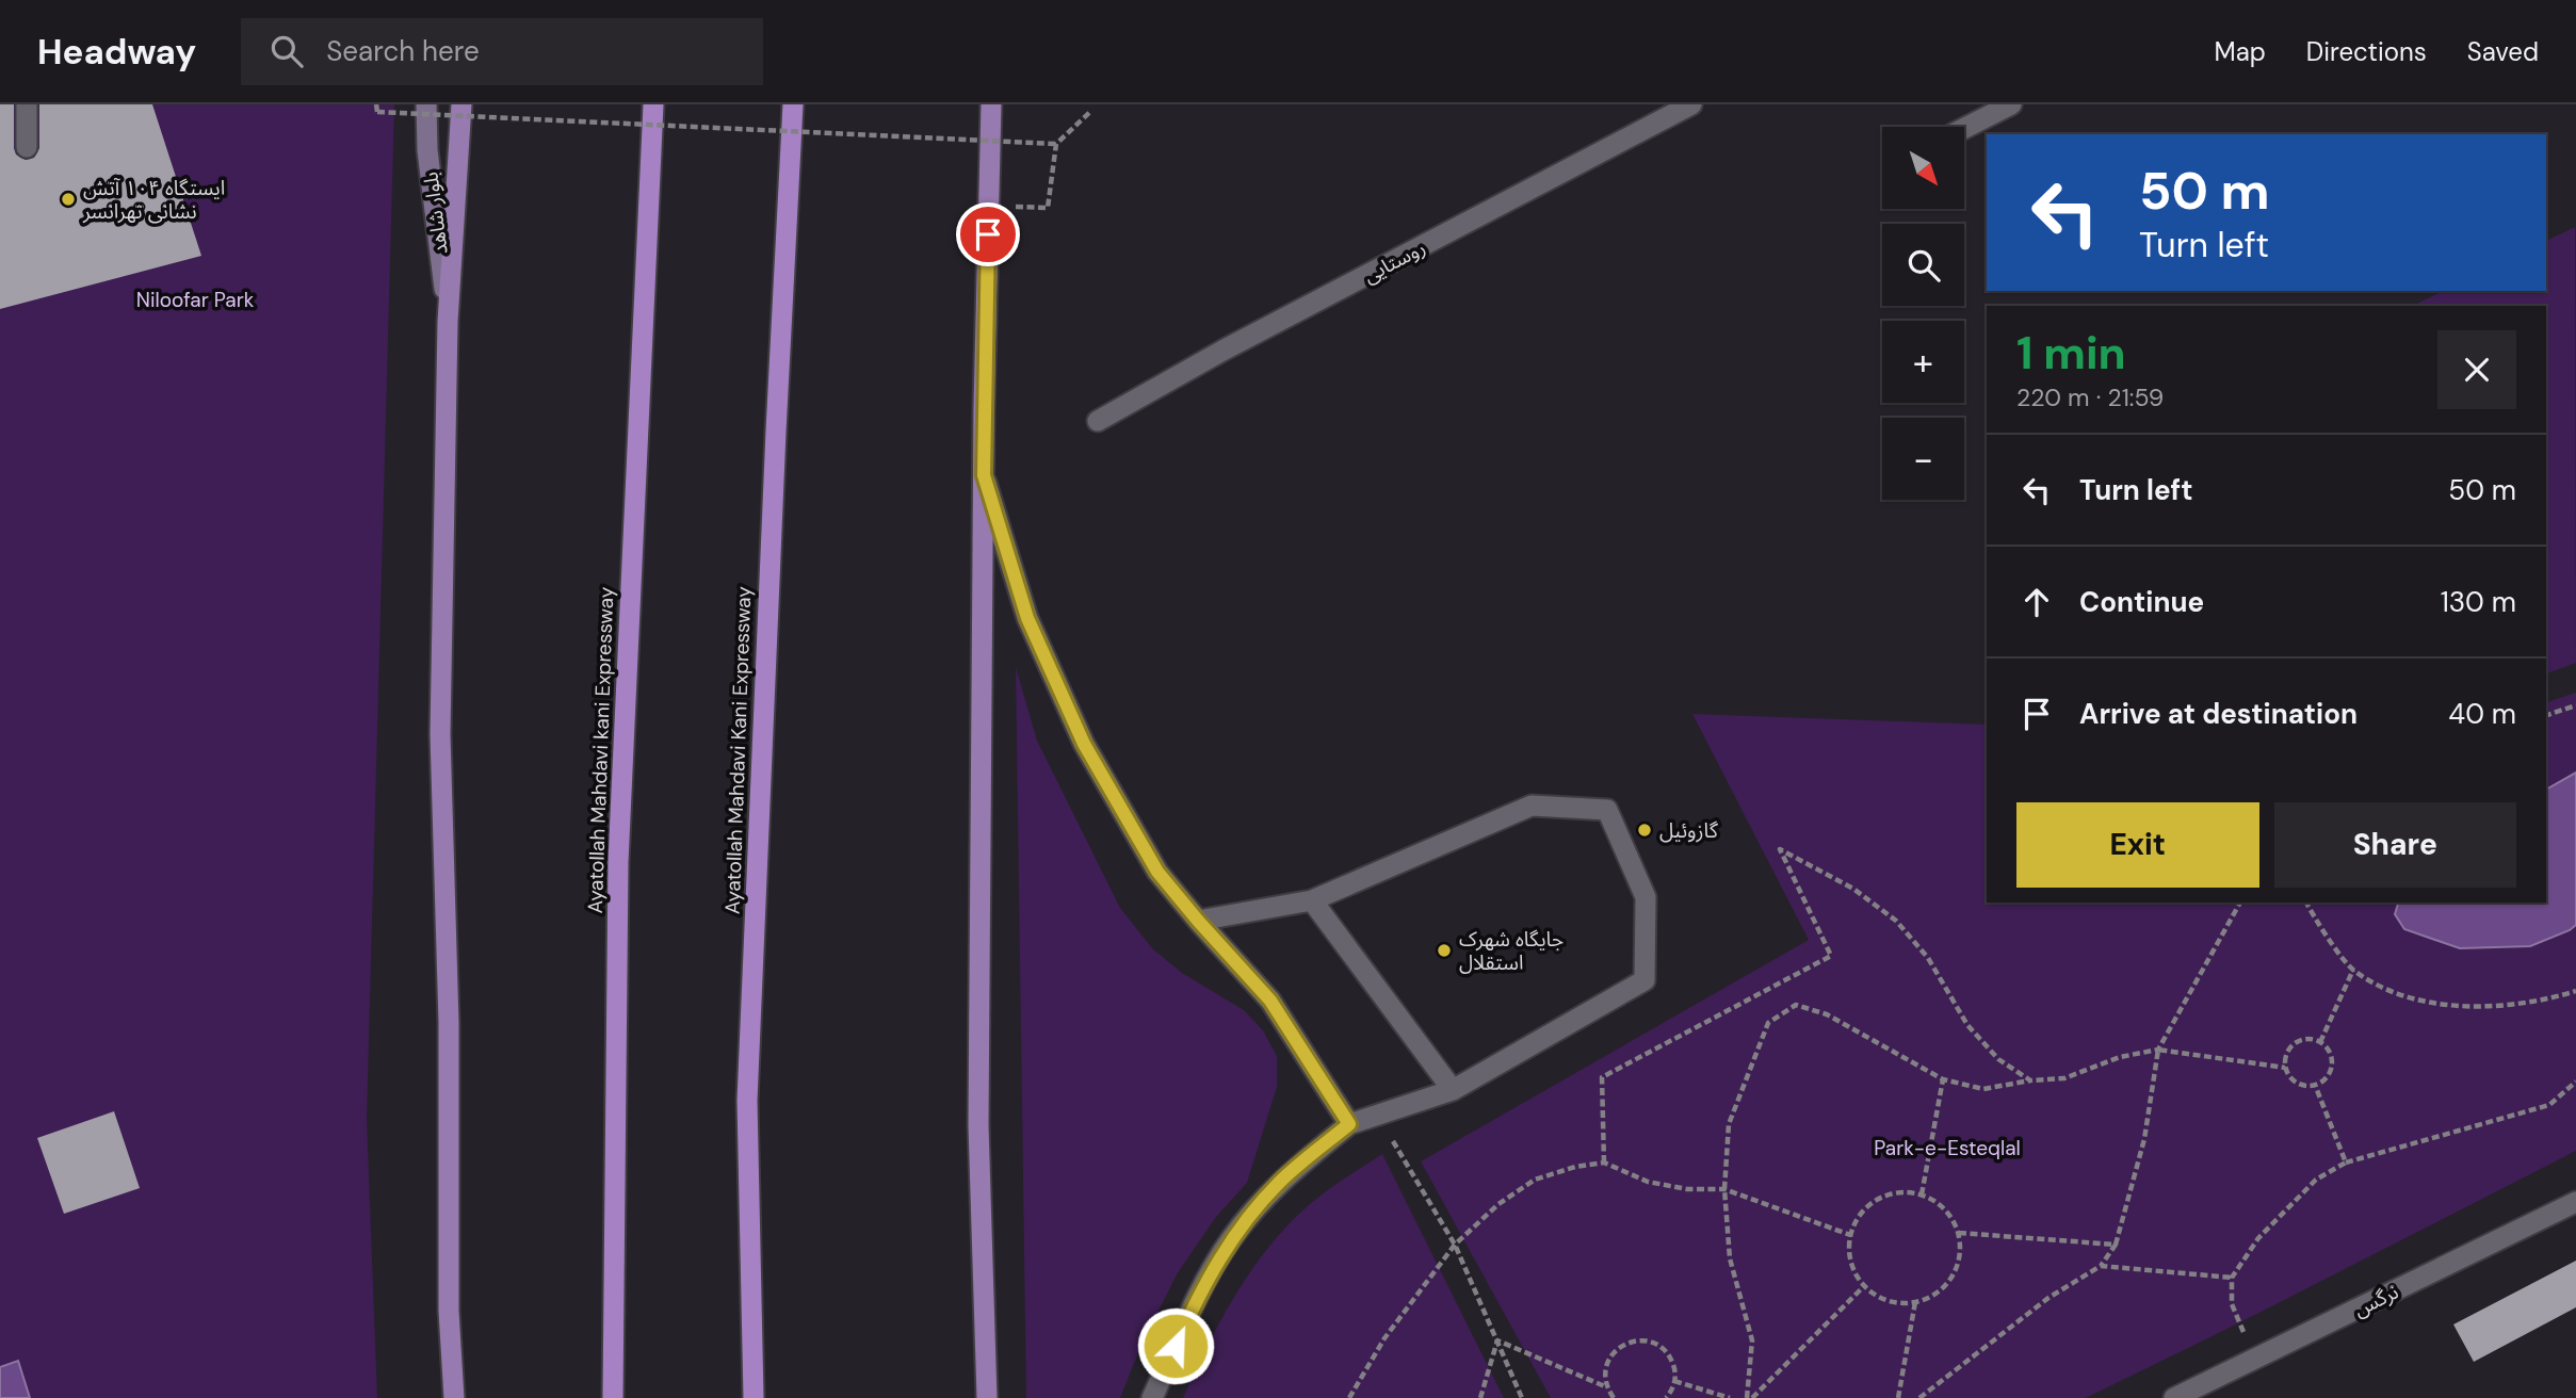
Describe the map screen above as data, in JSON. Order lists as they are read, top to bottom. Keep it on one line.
{"streets":{"highway":["Ayatollah Mahdavi kani Expressway","Ayatollah Mahdavi Kani Expressway"],"main road":["بلوار شاهد"],"street":["روستایی","نرگس"]},"parks":["Niloofar Park","Park-e-Esteqlal"],"places":["ایستگاه ۱۰۴ آتش ‌نشانی تهرانسر","گازوئیل","جایگاه شهرک استقلال"],"north":"bottom right","page":{"header":"Headway","search":"Search here","nav":["Map","Directions","Saved"],"map_buttons":["+","−"],"turn":["50 m","Turn left"],"heading":["1 min","220 m · 21:59"],"list":[{"name":"Turn left","value":"50 m"},{"name":"Continue","value":"130 m"},{"name":"Arrive at destination","value":"40 m"}],"buttons":["Exit","Share"]}}
